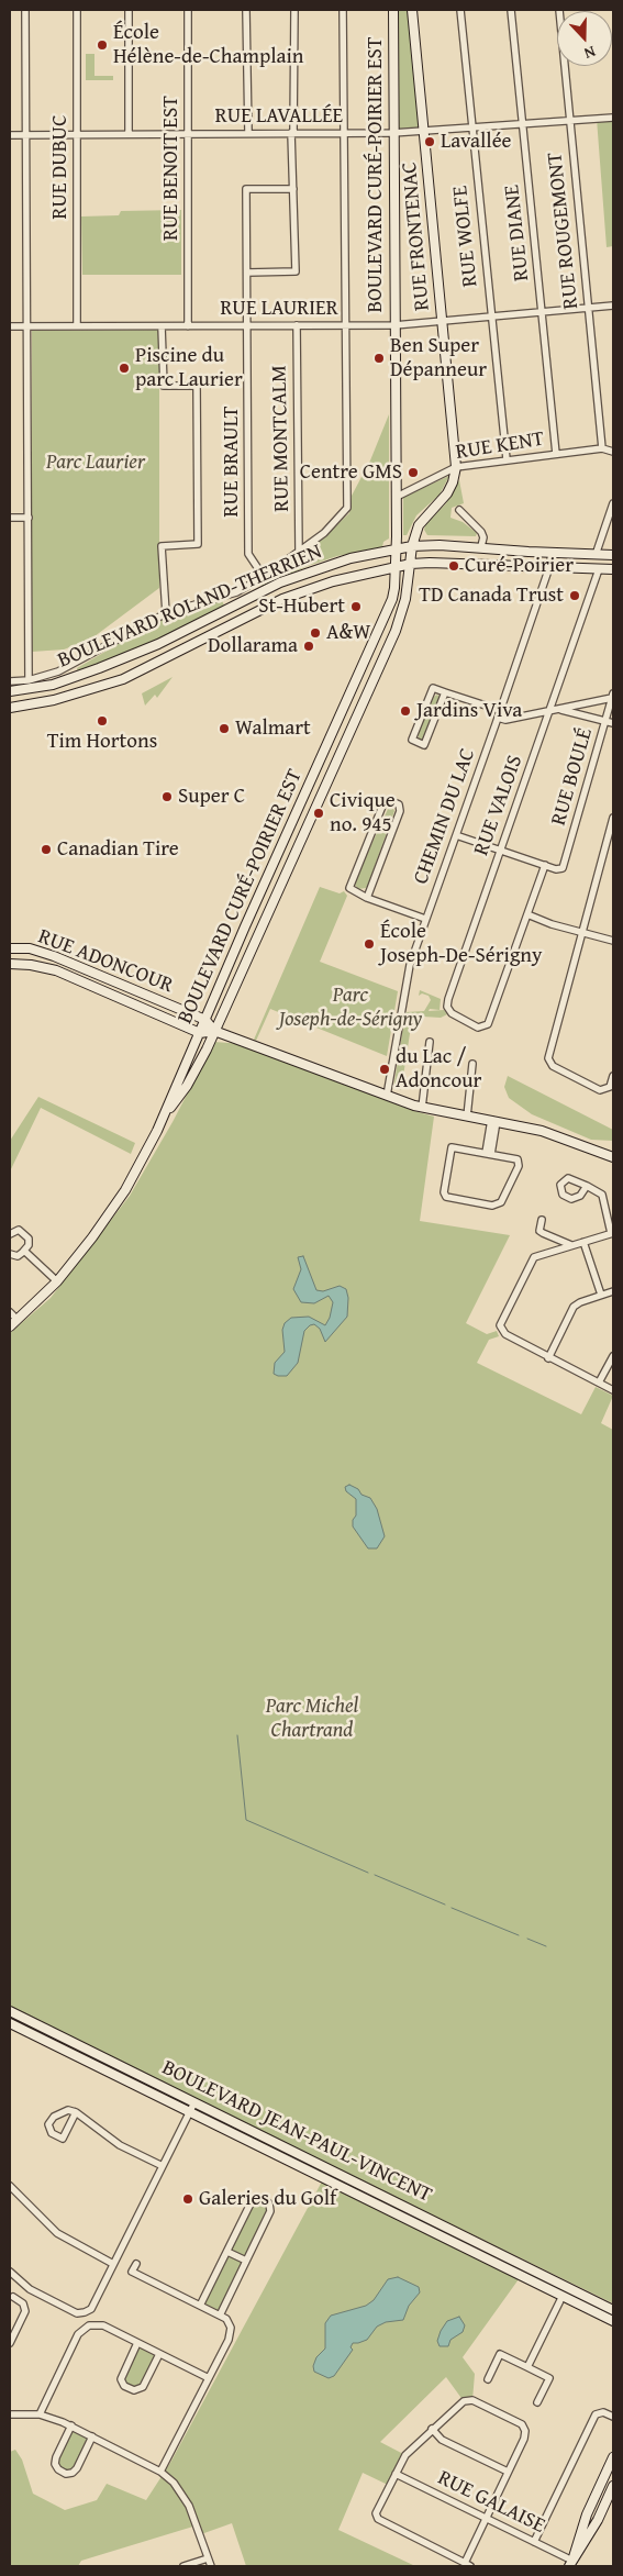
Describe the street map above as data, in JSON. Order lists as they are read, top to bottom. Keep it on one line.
{"streets":{"main road":["BOULEVARD CURÉ-POIRIER EST","RUE FRONTENAC","BOULEVARD ROLAND-THERRIEN","RUE ADONCOUR","BOULEVARD JEAN-PAUL-VINCENT"],"street":["RUE LAVALLÉE","RUE DUBUC","RUE BENOIT EST","RUE ROUGEMONT","RUE DIANE","RUE WOLFE","RUE LAURIER","RUE MONTCALM","RUE KENT","RUE BRAULT","RUE BOULÉ","RUE VALOIS","CHEMIN DU LAC","RUE GALAISE"]},"crossings":[["RUE LAVALLÉE","RUE DUBUC"],["RUE LAVALLÉE","RUE BENOIT EST"],["RUE LAVALLÉE","BOULEVARD CURÉ-POIRIER EST"],["RUE LAVALLÉE","RUE ROUGEMONT"],["RUE LAVALLÉE","RUE DIANE"],["RUE LAVALLÉE","RUE FRONTENAC"],["RUE LAVALLÉE","RUE WOLFE"],["RUE DUBUC","RUE LAURIER"],["RUE BENOIT EST","RUE LAURIER"],["BOULEVARD CURÉ-POIRIER EST","RUE FRONTENAC"],["BOULEVARD CURÉ-POIRIER EST","RUE LAURIER"],["BOULEVARD CURÉ-POIRIER EST","RUE KENT"],["BOULEVARD CURÉ-POIRIER EST","BOULEVARD ROLAND-THERRIEN"],["BOULEVARD CURÉ-POIRIER EST","RUE ADONCOUR"],["RUE ROUGEMONT","RUE LAURIER"],["RUE ROUGEMONT","RUE KENT"],["RUE DIANE","RUE LAURIER"],["RUE DIANE","RUE KENT"],["RUE FRONTENAC","RUE LAURIER"],["RUE FRONTENAC","RUE KENT"],["RUE FRONTENAC","BOULEVARD ROLAND-THERRIEN"],["RUE WOLFE","RUE LAURIER"],["RUE WOLFE","RUE KENT"],["RUE LAURIER","RUE MONTCALM"],["RUE LAURIER","RUE BRAULT"],["BOULEVARD ROLAND-THERRIEN","RUE VALOIS"],["BOULEVARD ROLAND-THERRIEN","CHEMIN DU LAC"]],"parks":["Parc Laurier","Parc Joseph-de-Sérigny","Parc Michel Chartrand"],"places":["École Hélène-de-Champlain","Lavallée","Ben Super Dépanneur","Piscine du parc Laurier","Centre GMS","Curé-Poirier","TD Canada Trust","St-Hubert","A&W","Dollarama","Jardins Viva","Tim Hortons","Walmart","Super C","Civique no. 945","Canadian Tire","École Joseph-De-Sérigny","du Lac / Adoncour","Galeries du Golf"],"north":"bottom"}
